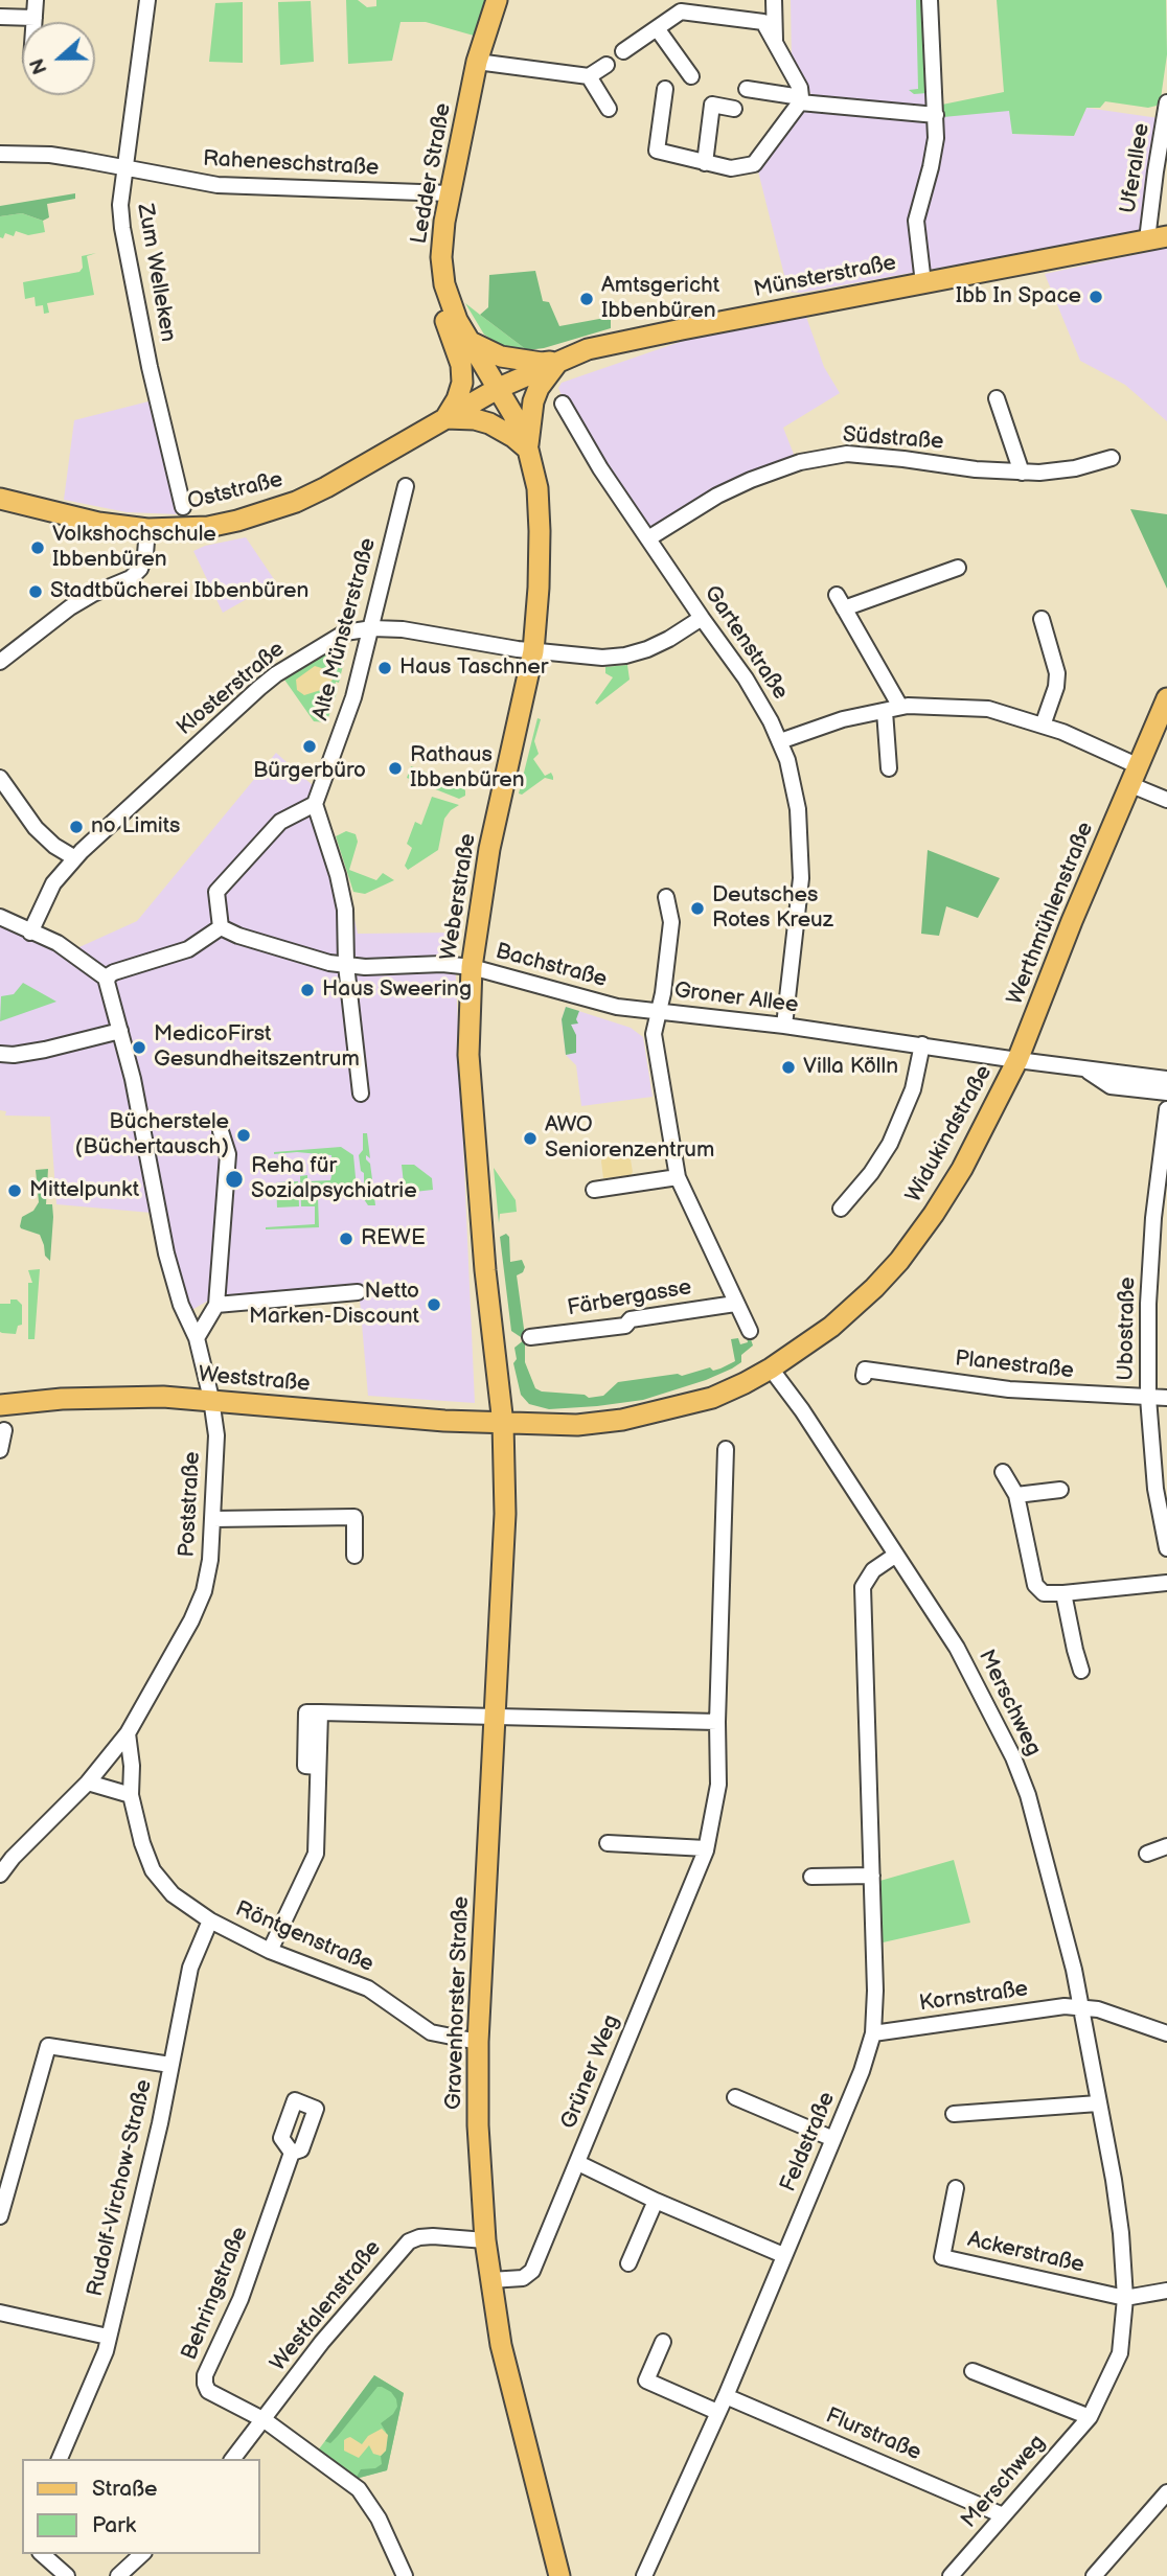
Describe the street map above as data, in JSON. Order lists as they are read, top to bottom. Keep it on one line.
{"streets":{"main road":["Ledder Straße","Münsterstraße","Oststraße","Weberstraße","Werthmühlenstraße","Widukindstraße","Weststraße","Gravenhorster Straße"],"street":["Raheneschstraße","Uferallee","Zum Welleken","Südstraße","Alte Münsterstraße","Gartenstraße","Klosterstraße","Bachstraße","Groner Allee","Färbergasse","Ubostraße","Planestraße","Poststraße","Merschweg","Röntgenstraße","Kornstraße","Grüner Weg","Feldstraße","Rudolf-Virchow-Straße","Ackerstraße","Behringstraße","Westfalenstraße","Flurstraße"]},"crossings":[["Raheneschstraße","Ledder Straße"],["Raheneschstraße","Zum Welleken"],["Uferallee","Münsterstraße"],["Ledder Straße","Münsterstraße"],["Ledder Straße","Oststraße"],["Ledder Straße","Weberstraße"],["Münsterstraße","Oststraße"],["Münsterstraße","Weberstraße"],["Südstraße","Gartenstraße"],["Oststraße","Weberstraße"],["Alte Münsterstraße","Klosterstraße"],["Gartenstraße","Klosterstraße"],["Gartenstraße","Groner Allee"],["Klosterstraße","Weberstraße"],["Weberstraße","Bachstraße"],["Weberstraße","Widukindstraße"],["Weberstraße","Weststraße"],["Weberstraße","Gravenhorster Straße"],["Werthmühlenstraße","Groner Allee"],["Werthmühlenstraße","Widukindstraße"],["Bachstraße","Groner Allee"],["Groner Allee","Widukindstraße"],["Widukindstraße","Weststraße"],["Widukindstraße","Merschweg"],["Widukindstraße","Gravenhorster Straße"],["Ubostraße","Planestraße"],["Weststraße","Poststraße"],["Weststraße","Gravenhorster Straße"],["Poststraße","Röntgenstraße"],["Merschweg","Kornstraße"],["Merschweg","Feldstraße"],["Merschweg","Ackerstraße"],["Merschweg","Flurstraße"],["Röntgenstraße","Gravenhorster Straße"],["Röntgenstraße","Rudolf-Virchow-Straße"],["Kornstraße","Feldstraße"],["Gravenhorster Straße","Grüner Weg"],["Gravenhorster Straße","Westfalenstraße"],["Feldstraße","Flurstraße"],["Behringstraße","Westfalenstraße"]],"places":["Ibb In Space","Amtsgericht Ibbenbüren","Volkshochschule Ibbenbüren","Stadtbücherei Ibbenbüren","Haus Taschner","Bürgerbüro","Rathaus Ibbenbüren","no Limits","Deutsches Rotes Kreuz","Haus Sweering","MedicoFirst Gesundheitszentrum","Villa Kölln","Bücherstele (Büchertausch)","AWO Seniorenzentrum","Reha für Sozialpsychiatrie","Mittelpunkt","REWE","Netto Marken-Discount"],"legend":["Straße","Park"],"north":"left"}
